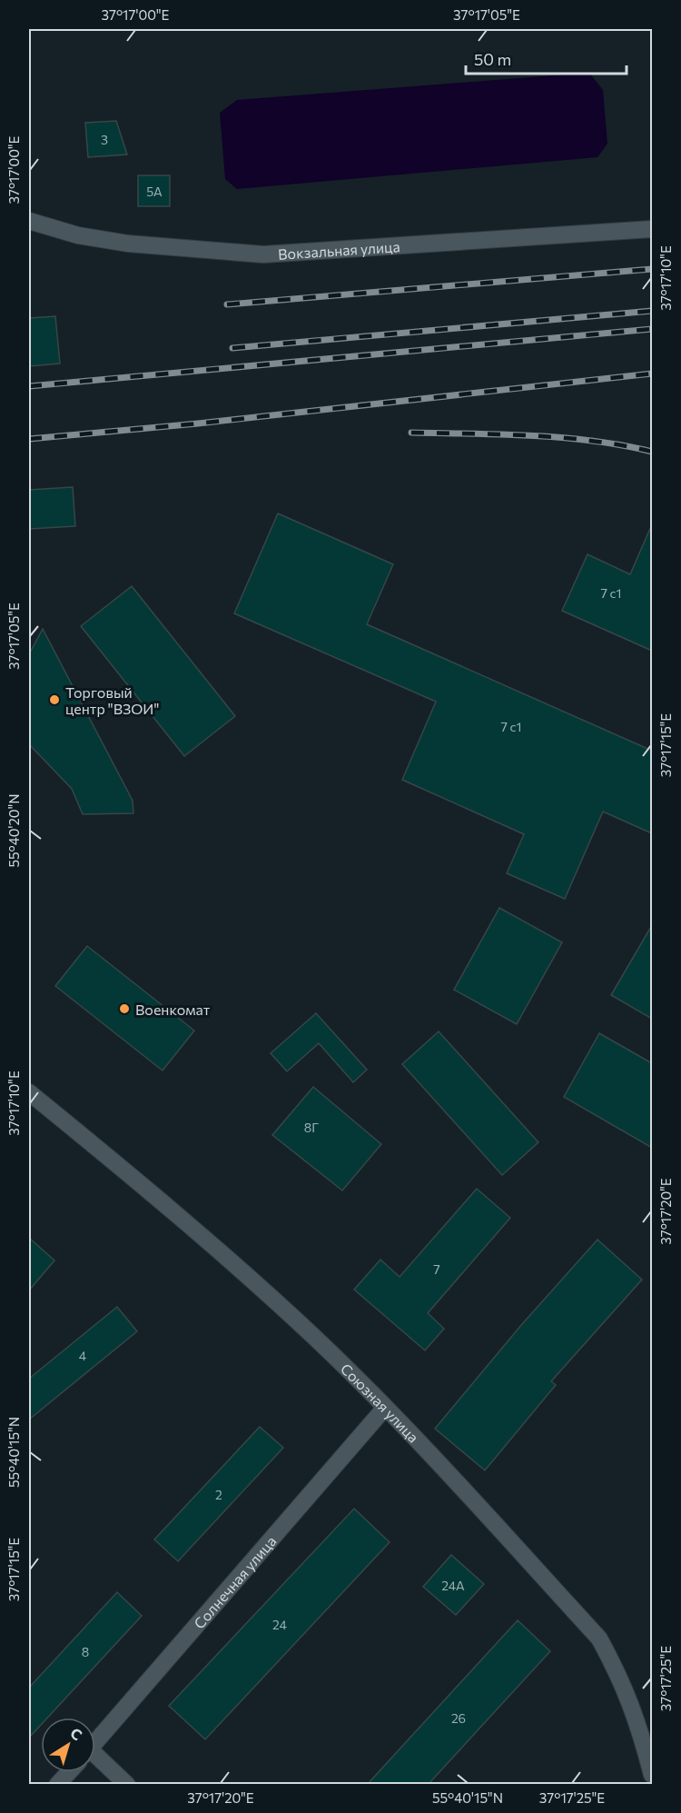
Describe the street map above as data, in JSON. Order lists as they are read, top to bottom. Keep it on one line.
{"streets":{"street":["Вокзальная улица","Союзная улица","Солнечная улица"]},"crossings":[["Союзная улица","Солнечная улица"]],"places":["Торговый центр \"ВЗОИ\"","Военкомат"],"house_numbers":["3","5А","7 с1","7 с1","8Г","7","4","2","24А","24","8","26"],"scale_bar":"50 m","north":"top right","coordinates":["37°17'00\"E","37°17'05\"E","37°17'10\"E","37°17'15\"E","55°40'20\"N","37°17'20\"E","55°40'15\"N","37°17'25\"E"]}
